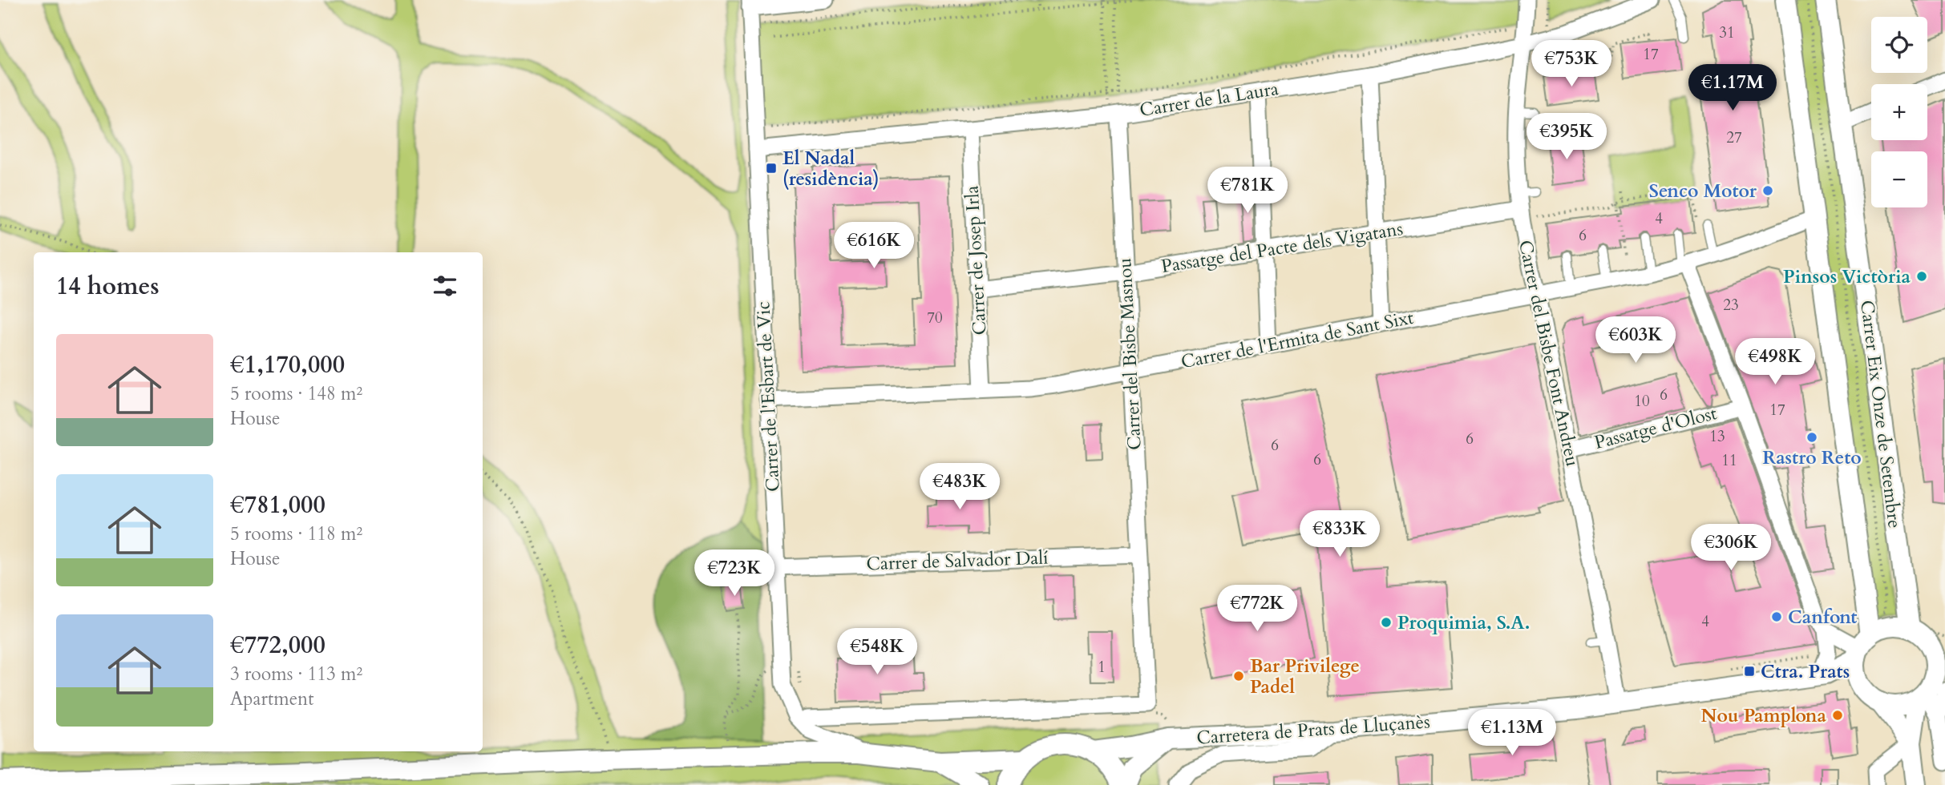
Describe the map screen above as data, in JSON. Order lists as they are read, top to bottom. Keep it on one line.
{"streets":{"street":["Carrer de la Laura","Passatge del Pacte dels Vigatans","Carrer de Josep Irla","Carrer de l'Ermita de Sant Sixt","Carrer del Bisbe Font Andreu","Carrer del Bisbe Masnou","Carrer de l'Esbart de Vic","Carrer Eix Onze de Setembre","Passatge d'Olost","Carrer de Salvador Dalí","Carretera de Prats de Lluçanès"]},"crossings":[["Carrer de la Laura","Carrer de Josep Irla"],["Carrer de la Laura","Carrer del Bisbe Font Andreu"],["Carrer de la Laura","Carrer del Bisbe Masnou"],["Carrer de la Laura","Carrer de l'Esbart de Vic"],["Passatge del Pacte dels Vigatans","Carrer de Josep Irla"],["Passatge del Pacte dels Vigatans","Carrer del Bisbe Font Andreu"],["Passatge del Pacte dels Vigatans","Carrer del Bisbe Masnou"],["Carrer de Josep Irla","Carrer de l'Ermita de Sant Sixt"],["Carrer de l'Ermita de Sant Sixt","Carrer del Bisbe Font Andreu"],["Carrer de l'Ermita de Sant Sixt","Carrer del Bisbe Masnou"],["Carrer de l'Ermita de Sant Sixt","Carrer de l'Esbart de Vic"],["Carrer del Bisbe Font Andreu","Passatge d'Olost"],["Carrer del Bisbe Font Andreu","Carretera de Prats de Lluçanès"],["Carrer del Bisbe Masnou","Carrer de Salvador Dalí"],["Carrer de l'Esbart de Vic","Carrer de Salvador Dalí"],["Carrer Eix Onze de Setembre","Carretera de Prats de Lluçanès"]],"places":{"transit":["El Nadal (residència)","Ctra. Prats"],"other":["Senco Motor","Pinsos Victòria","Rastro Reto","Canfont","Proquimia, S.A.","Bar Privilege Padel","Nou Pamplona"]},"house_numbers":["31","17","27","4","6","23","70","6","10","17","13","6","6","6","11","4","1"],"page":{"map_buttons":["+","−"],"price":["€753K","€1.17M","€395K","€781K","€616K","€603K","€498K","€483K","€833K","€306K","€723K","€772K","€548K","€1.13M"],"heading":"14 homes","list":[{"name":"€1,170,000","note":"5 rooms · 148 m² · House"},{"name":"€781,000","note":"5 rooms · 118 m² · House"},{"name":"€772,000","note":"3 rooms · 113 m² · Apartment"}]}}
